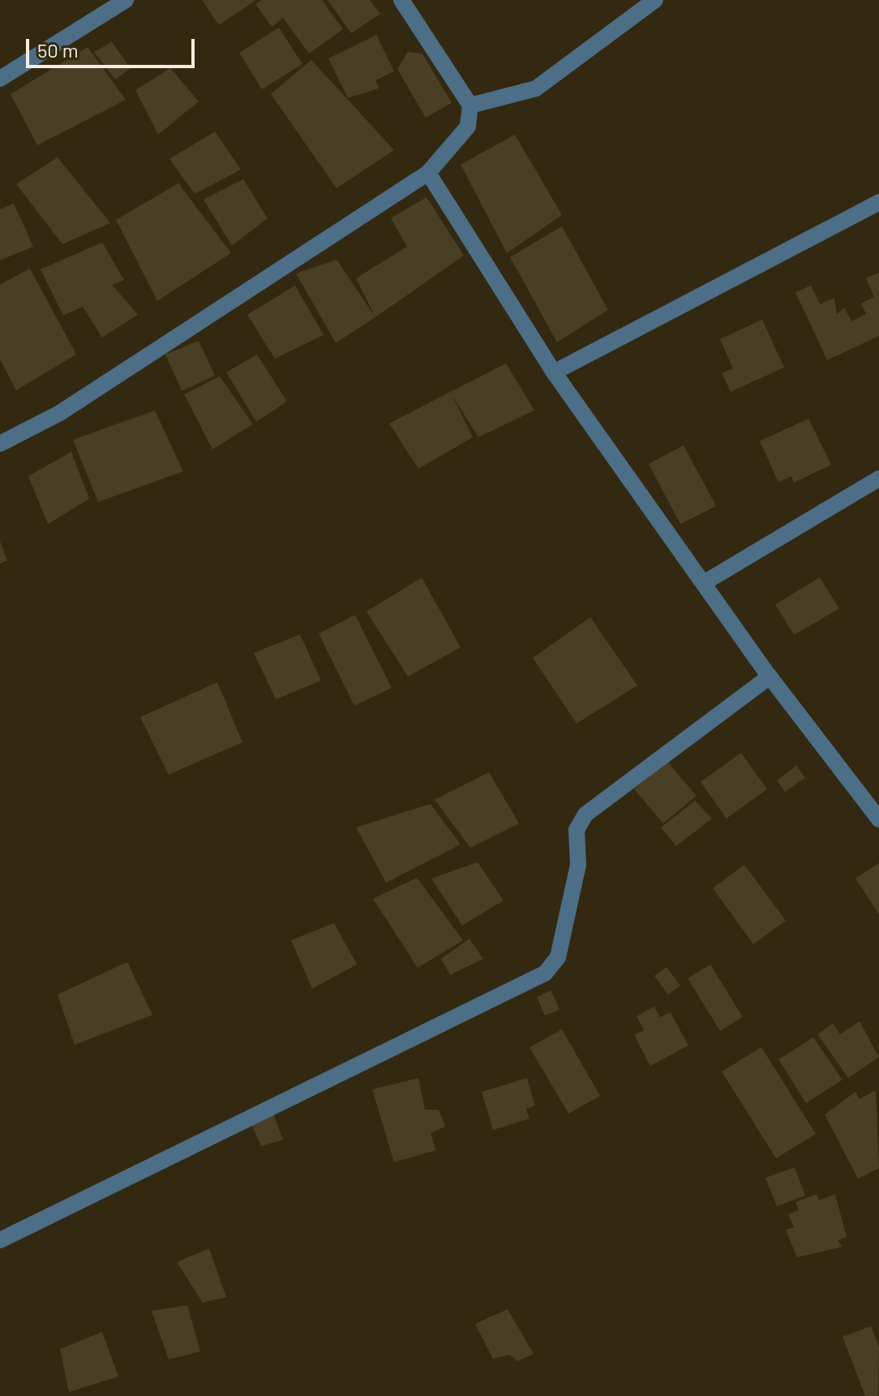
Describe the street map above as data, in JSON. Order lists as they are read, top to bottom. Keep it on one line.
{"scale_bar":"50 m"}
